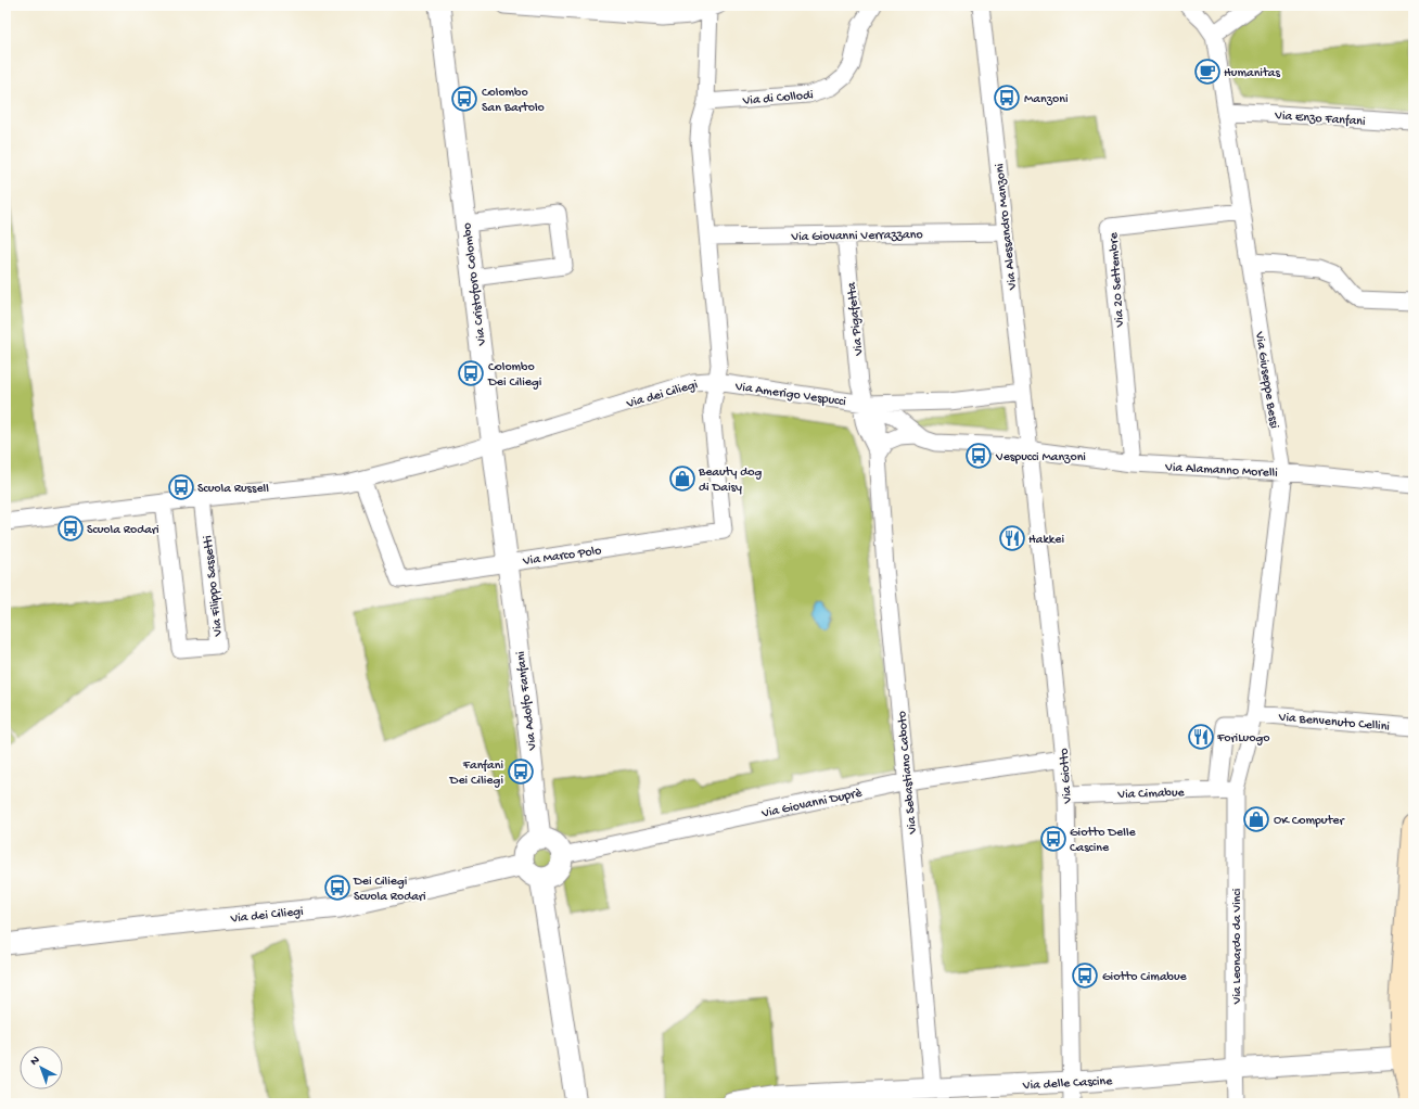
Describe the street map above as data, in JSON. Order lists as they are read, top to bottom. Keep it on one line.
{"streets":{"street":["Via di Collodi","Via Enzo Fanfani","Via Alessandro Manzoni","Via Giovanni Verrazzano","Via 20 Settembre","Via Cristoforo Colombo","Via Pigafetta","Via Giuseppe Bessi","Via dei Ciliegi","Via Amerigo Vespucci","Via Alamanno Morelli","Via Marco Polo","Via Filippo Sassetti","Via Adolfo Fanfani","Via Benvenuto Cellini","Via Sebastiano Caboto","Via Giotto","Via Cimabue","Via Giovanni Duprè","Via Leonardo da Vinci","Via delle Cascine"]},"crossings":[["Via di Collodi","Via dei Ciliegi"],["Via Enzo Fanfani","Via Giuseppe Bessi"],["Via Alessandro Manzoni","Via Giovanni Verrazzano"],["Via Alessandro Manzoni","Via Amerigo Vespucci"],["Via Alessandro Manzoni","Via Alamanno Morelli"],["Via Alessandro Manzoni","Via Giotto"],["Via Giovanni Verrazzano","Via Pigafetta"],["Via Giovanni Verrazzano","Via dei Ciliegi"],["Via 20 Settembre","Via Giuseppe Bessi"],["Via 20 Settembre","Via Alamanno Morelli"],["Via Cristoforo Colombo","Via dei Ciliegi"],["Via Cristoforo Colombo","Via Marco Polo"],["Via Cristoforo Colombo","Via Adolfo Fanfani"],["Via Pigafetta","Via Amerigo Vespucci"],["Via Pigafetta","Via Sebastiano Caboto"],["Via Giuseppe Bessi","Via Alamanno Morelli"],["Via Giuseppe Bessi","Via Benvenuto Cellini"],["Via Giuseppe Bessi","Via Leonardo da Vinci"],["Via dei Ciliegi","Via Amerigo Vespucci"],["Via dei Ciliegi","Via Marco Polo"],["Via dei Ciliegi","Via Filippo Sassetti"],["Via dei Ciliegi","Via Adolfo Fanfani"],["Via dei Ciliegi","Via Giovanni Duprè"],["Via Amerigo Vespucci","Via Alamanno Morelli"],["Via Amerigo Vespucci","Via Marco Polo"],["Via Amerigo Vespucci","Via Sebastiano Caboto"],["Via Amerigo Vespucci","Via Giotto"],["Via Alamanno Morelli","Via Giotto"],["Via Marco Polo","Via Adolfo Fanfani"],["Via Adolfo Fanfani","Via Giovanni Duprè"],["Via Benvenuto Cellini","Via Cimabue"],["Via Benvenuto Cellini","Via Leonardo da Vinci"],["Via Sebastiano Caboto","Via Giovanni Duprè"],["Via Sebastiano Caboto","Via delle Cascine"],["Via Giotto","Via Cimabue"],["Via Giotto","Via Giovanni Duprè"],["Via Giotto","Via delle Cascine"],["Via Cimabue","Via Leonardo da Vinci"],["Via Leonardo da Vinci","Via delle Cascine"]],"places":{"cafe":["Humanitas"],"bus stop":["Manzoni","Colombo San Bartolo","Colombo Dei Ciliegi","Vespucci Manzoni","Scuola Russell","Scuola Rodari","Fanfani Dei Ciliegi","Giotto Delle Cascine","Dei Ciliegi Scuola Rodari","Giotto Cimabue"],"shop":["Beauty dog di Daisy","OK Computer"],"restaurant":["Hakkei","ForiLuogo"]},"north":"top left"}
